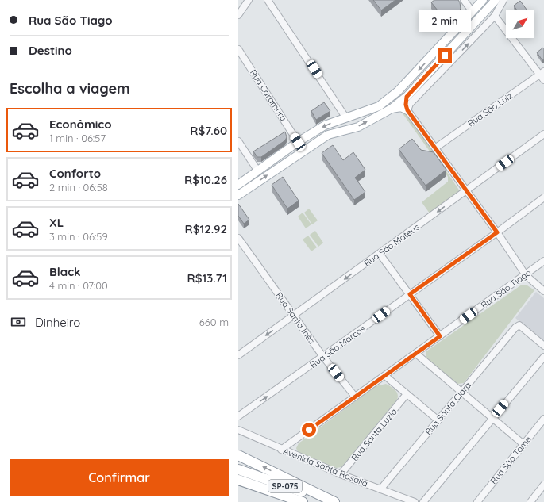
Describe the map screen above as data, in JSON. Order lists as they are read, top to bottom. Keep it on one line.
{"streets":{"highway":["SP-075"],"street":["Rua Caramuru","Rua São Luiz","Rua São Mateus","Rua São Tiago","Rua Santa Inês","Rua São Marcos","Rua Santa Clara","Rua Santa Luzia","Rua São Tome","Avenida Santa Rosalia"]},"crossings":[["Rua São Mateus","Rua Santa Inês"],["Rua São Tiago","Rua Santa Inês"],["Rua São Tiago","Avenida Santa Rosalia"],["Rua Santa Inês","Rua São Marcos"],["Rua Santa Clara","Avenida Santa Rosalia"],["Rua Santa Luzia","Avenida Santa Rosalia"]],"one_way":["Rua São Mateus"],"north":"top right","page":{"banner":["Rua São Tiago","Destino"],"bubble":"2 min","heading":"Escolha a viagem","list":[{"name":"Econômico","note":"1 min · 06:57","value":"R$7.60"},{"name":"Conforto","note":"2 min · 06:58","value":"R$10.26"},{"name":"XL","note":"3 min · 06:59","value":"R$12.92"},{"name":"Black","note":"4 min · 07:00","value":"R$13.71"}],"pay":["Dinheiro","660 m"],"buttons":"Confirmar"}}
